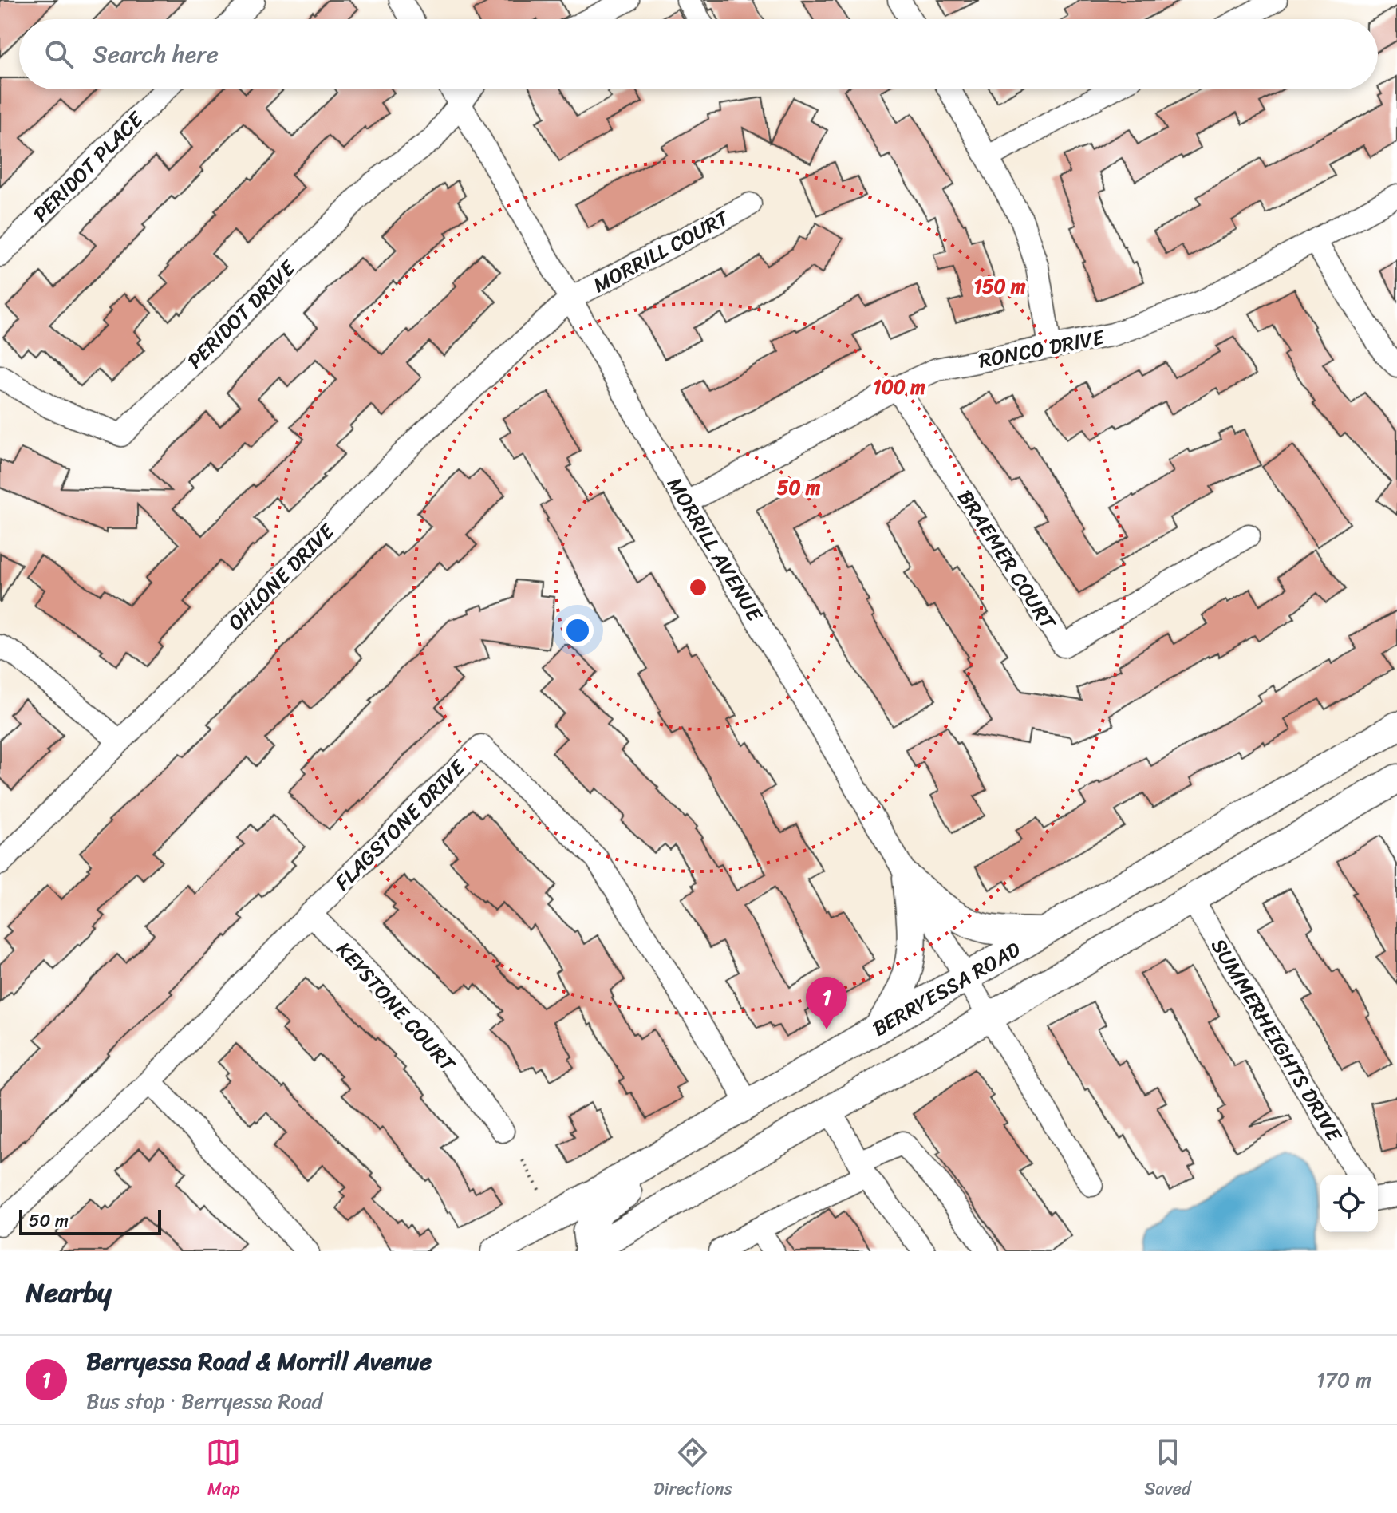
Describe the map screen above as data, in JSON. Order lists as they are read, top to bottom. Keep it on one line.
{"streets":{"main road":["BERRYESSA ROAD"],"street":["PERIDOT PLACE","MORRILL COURT","PERIDOT DRIVE","RONCO DRIVE","MORRILL AVENUE","BRAEMER COURT","OHLONE DRIVE","FLAGSTONE DRIVE","KEYSTONE COURT","SUMMERHEIGHTS DRIVE"]},"crossings":[["MORRILL COURT","MORRILL AVENUE"],["MORRILL COURT","OHLONE DRIVE"],["PERIDOT DRIVE","MORRILL AVENUE"],["RONCO DRIVE","MORRILL AVENUE"],["RONCO DRIVE","BRAEMER COURT"],["MORRILL AVENUE","OHLONE DRIVE"],["MORRILL AVENUE","BERRYESSA ROAD"],["FLAGSTONE DRIVE","BERRYESSA ROAD"],["FLAGSTONE DRIVE","KEYSTONE COURT"]],"scale_bar":"50 m","page":{"search":"Search here","pins":"1","scale":"50 m","heading":"Nearby","list":[{"mark":"1","name":"Berryessa Road & Morrill Avenue","note":"Bus stop · Berryessa Road","value":"170 m"}],"nav":["Map","Directions","Saved"]},"rings":["150 m","100 m","50 m"]}
